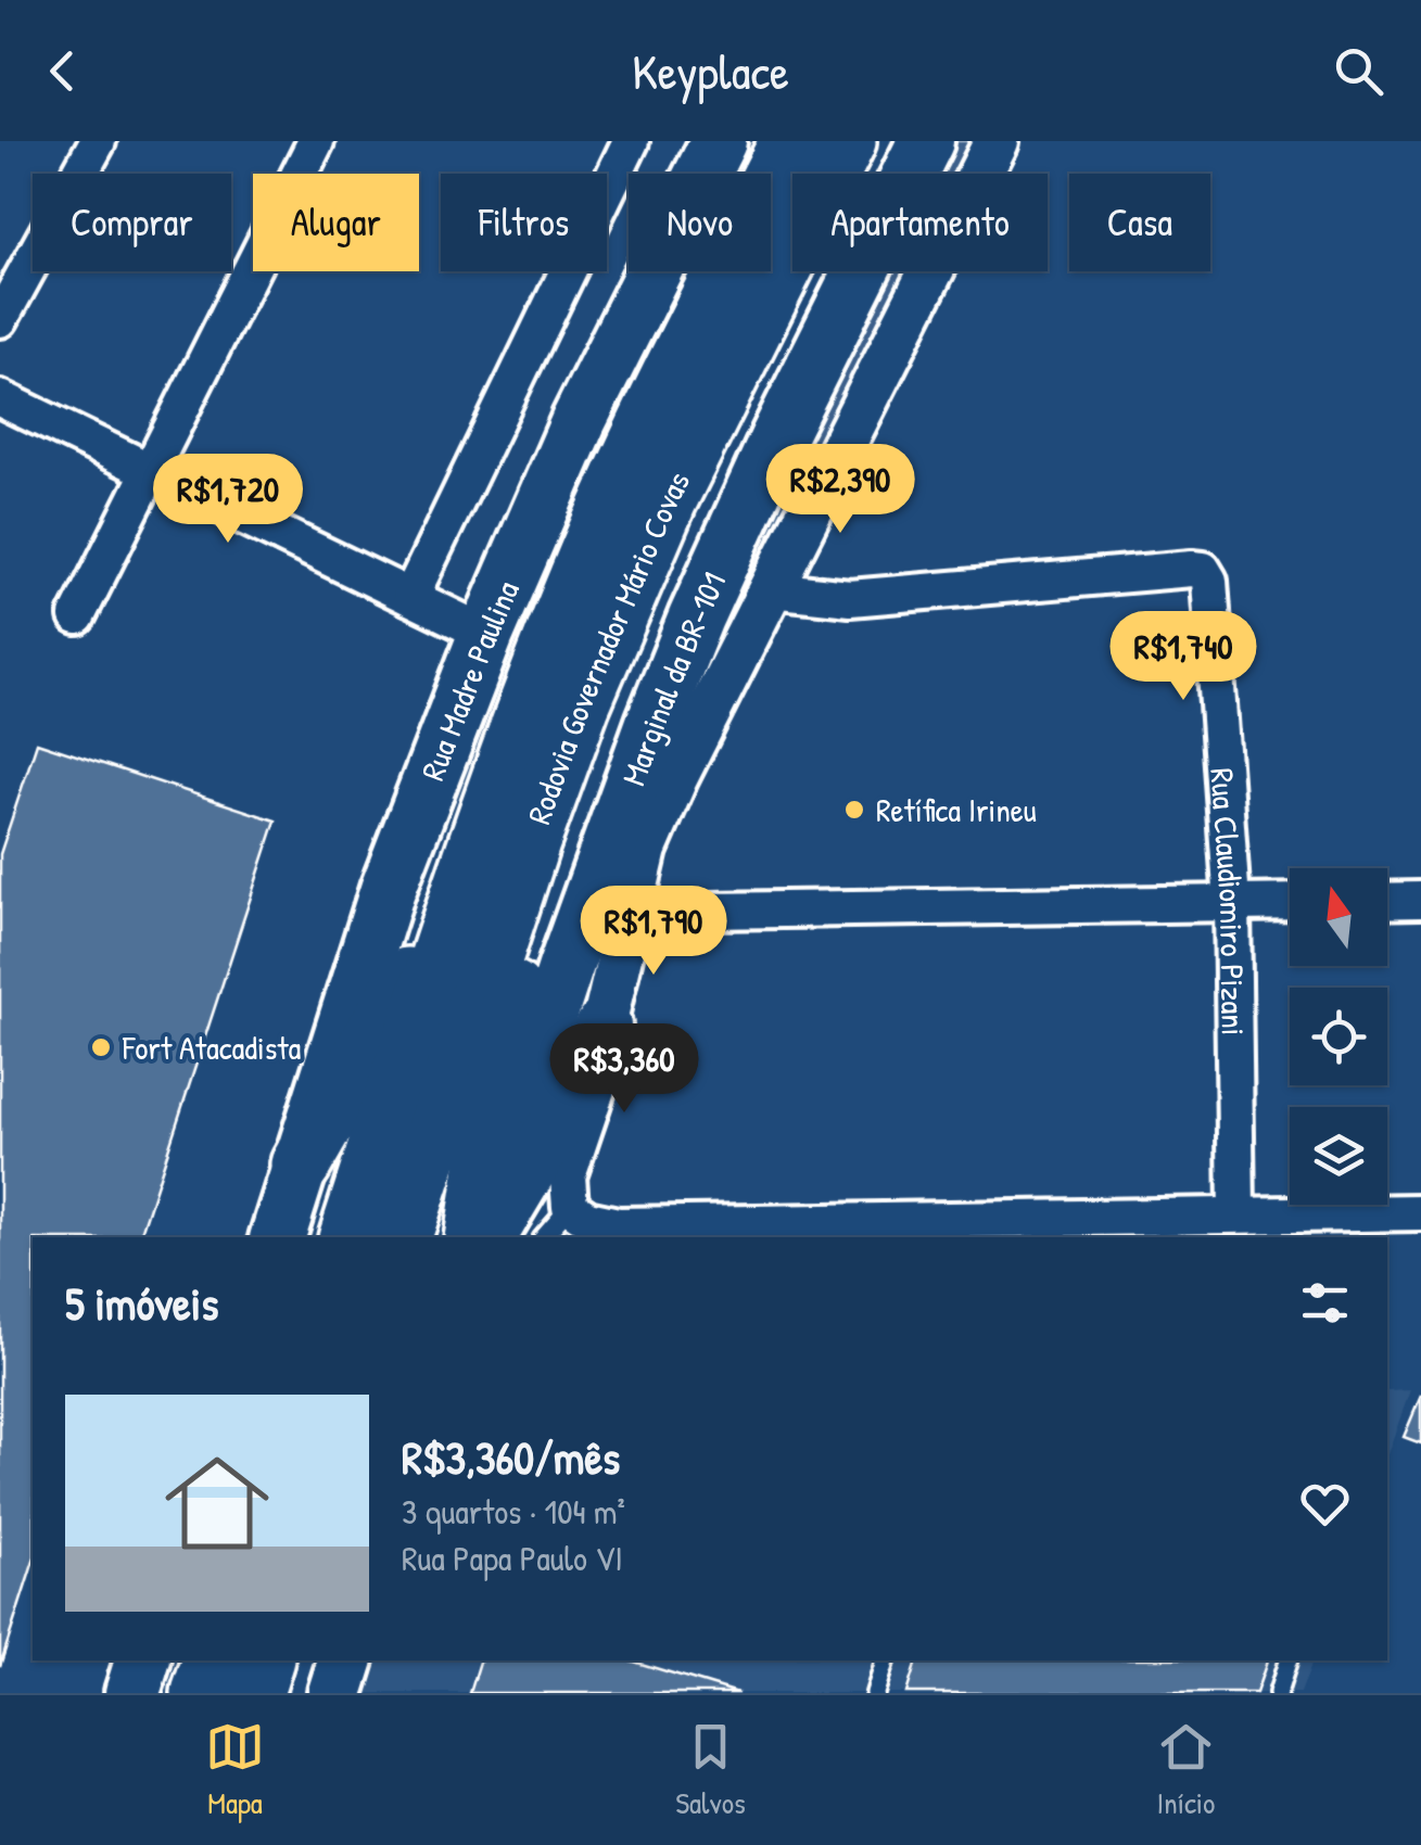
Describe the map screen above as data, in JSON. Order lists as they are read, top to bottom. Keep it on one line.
{"streets":{"highway":["Rodovia Governador Mário Covas"],"main road":["Rua Madre Paulina","Marginal da BR-101"],"street":["Rua Claudiomiro Pizani"]},"places":["Retífica Irineu","Fort Atacadista"],"north":"top","page":{"header":"Keyplace","chip":["Comprar","Alugar","Filtros","Novo","Apartamento","Casa"],"price":["R$2,390","R$1,720","R$1,740","R$1,790","R$3,360"],"heading":"5 imóveis","list":[{"name":"R$3,360/mês","note":"3 quartos · 104 m² · Rua Papa Paulo VI"}],"tabs":["Mapa","Salvos","Início"]}}
